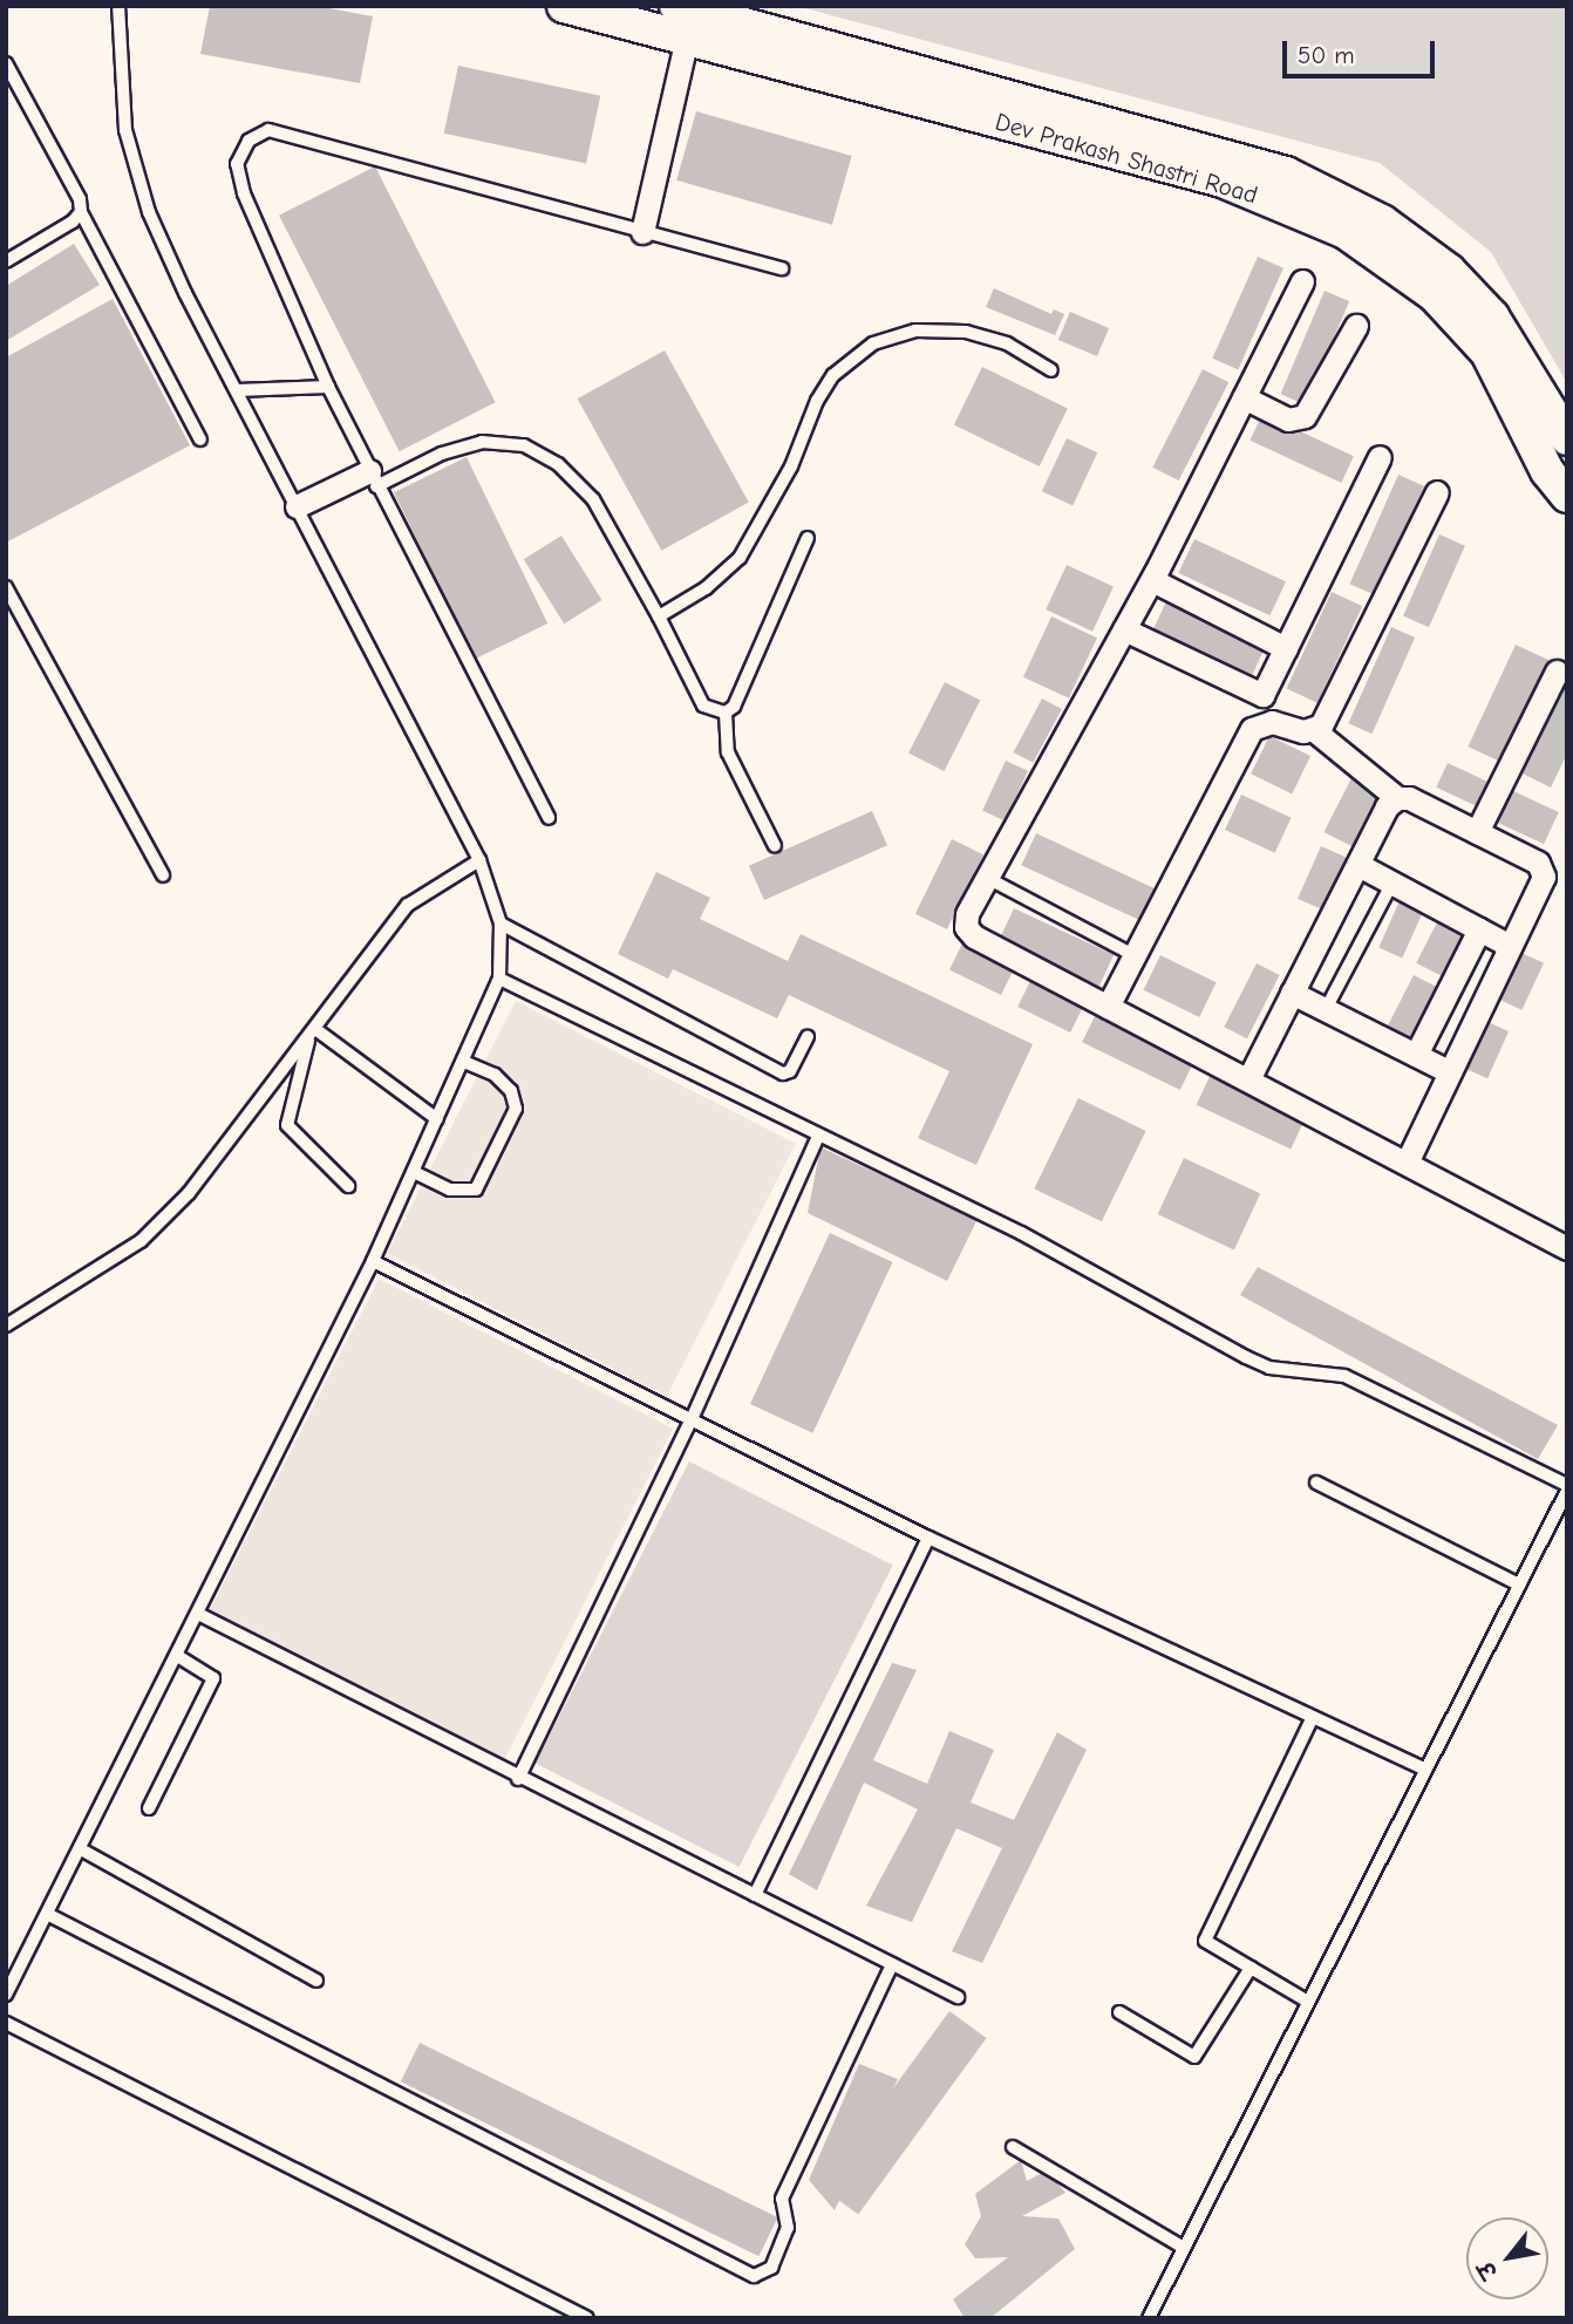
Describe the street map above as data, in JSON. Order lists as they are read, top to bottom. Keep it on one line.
{"streets":{"street":["Dev Prakash Shastri Road"]},"scale_bar":"50 m","north":"bottom left"}
